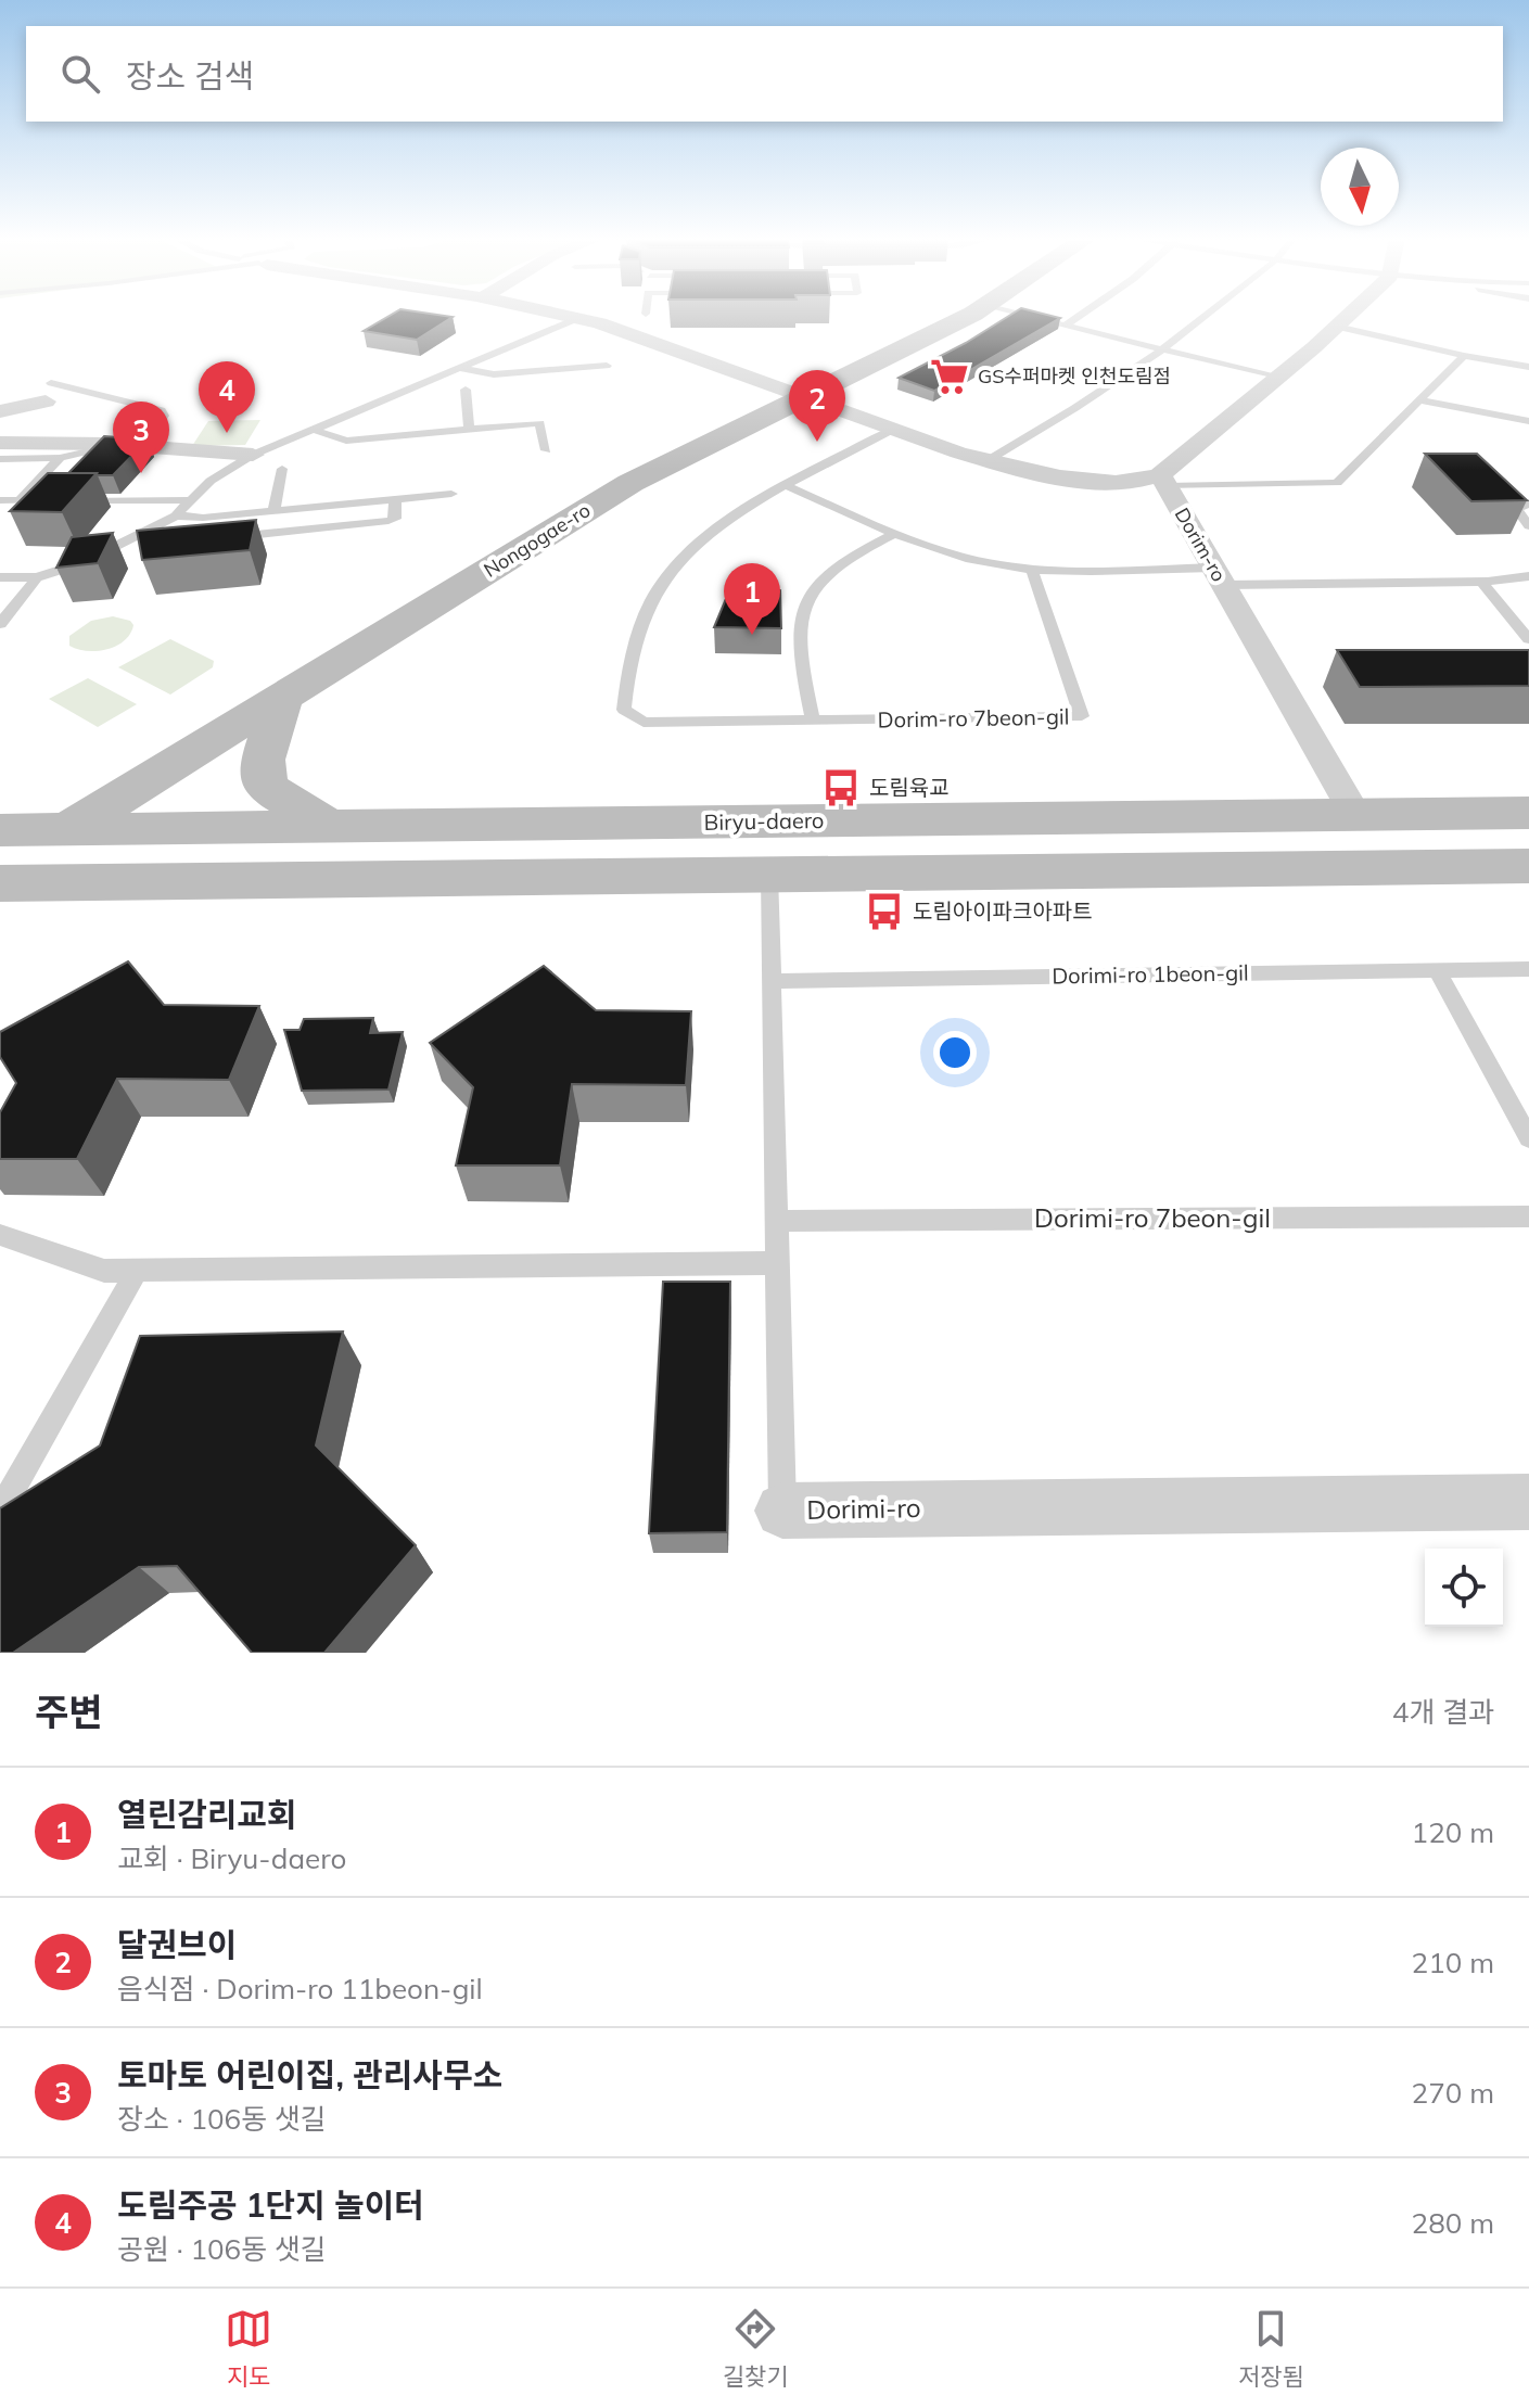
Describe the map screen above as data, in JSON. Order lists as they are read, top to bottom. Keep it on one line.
{"streets":{"main road":["Nongogae-ro","Biryu-daero"],"street":["Dorim-ro","Dorimi-ro"],"lane":["Dorim-ro 7beon-gil","Dorimi-ro 1beon-gil","Dorimi-ro 7beon-gil"]},"crossings":[["Nongogae-ro","Biryu-daero"],["Dorim-ro","Biryu-daero"],["Dorimi-ro 1beon-gil","Dorimi-ro"],["Dorimi-ro 7beon-gil","Dorimi-ro"]],"places":{"supermarket":["GS수퍼마켓 인천도림점"],"bus stop":["도림육교","도림아이파크아파트"]},"north":"bottom","page":{"search":"장소 검색","pins":["4","2","3","1"],"heading":["주변","4개 결과"],"list":[{"mark":"1","name":"열린감리교회","note":"교회 · Biryu-daero","value":"120 m"},{"mark":"2","name":"달권브이","note":"음식점 · Dorim-ro 11beon-gil","value":"210 m"},{"mark":"3","name":"토마토 어린이집, 관리사무소","note":"장소 · 106동 샛길","value":"270 m"},{"mark":"4","name":"도림주공 1단지 놀이터","note":"공원 · 106동 샛길","value":"280 m"}],"nav":["지도","길찾기","저장됨"]}}
